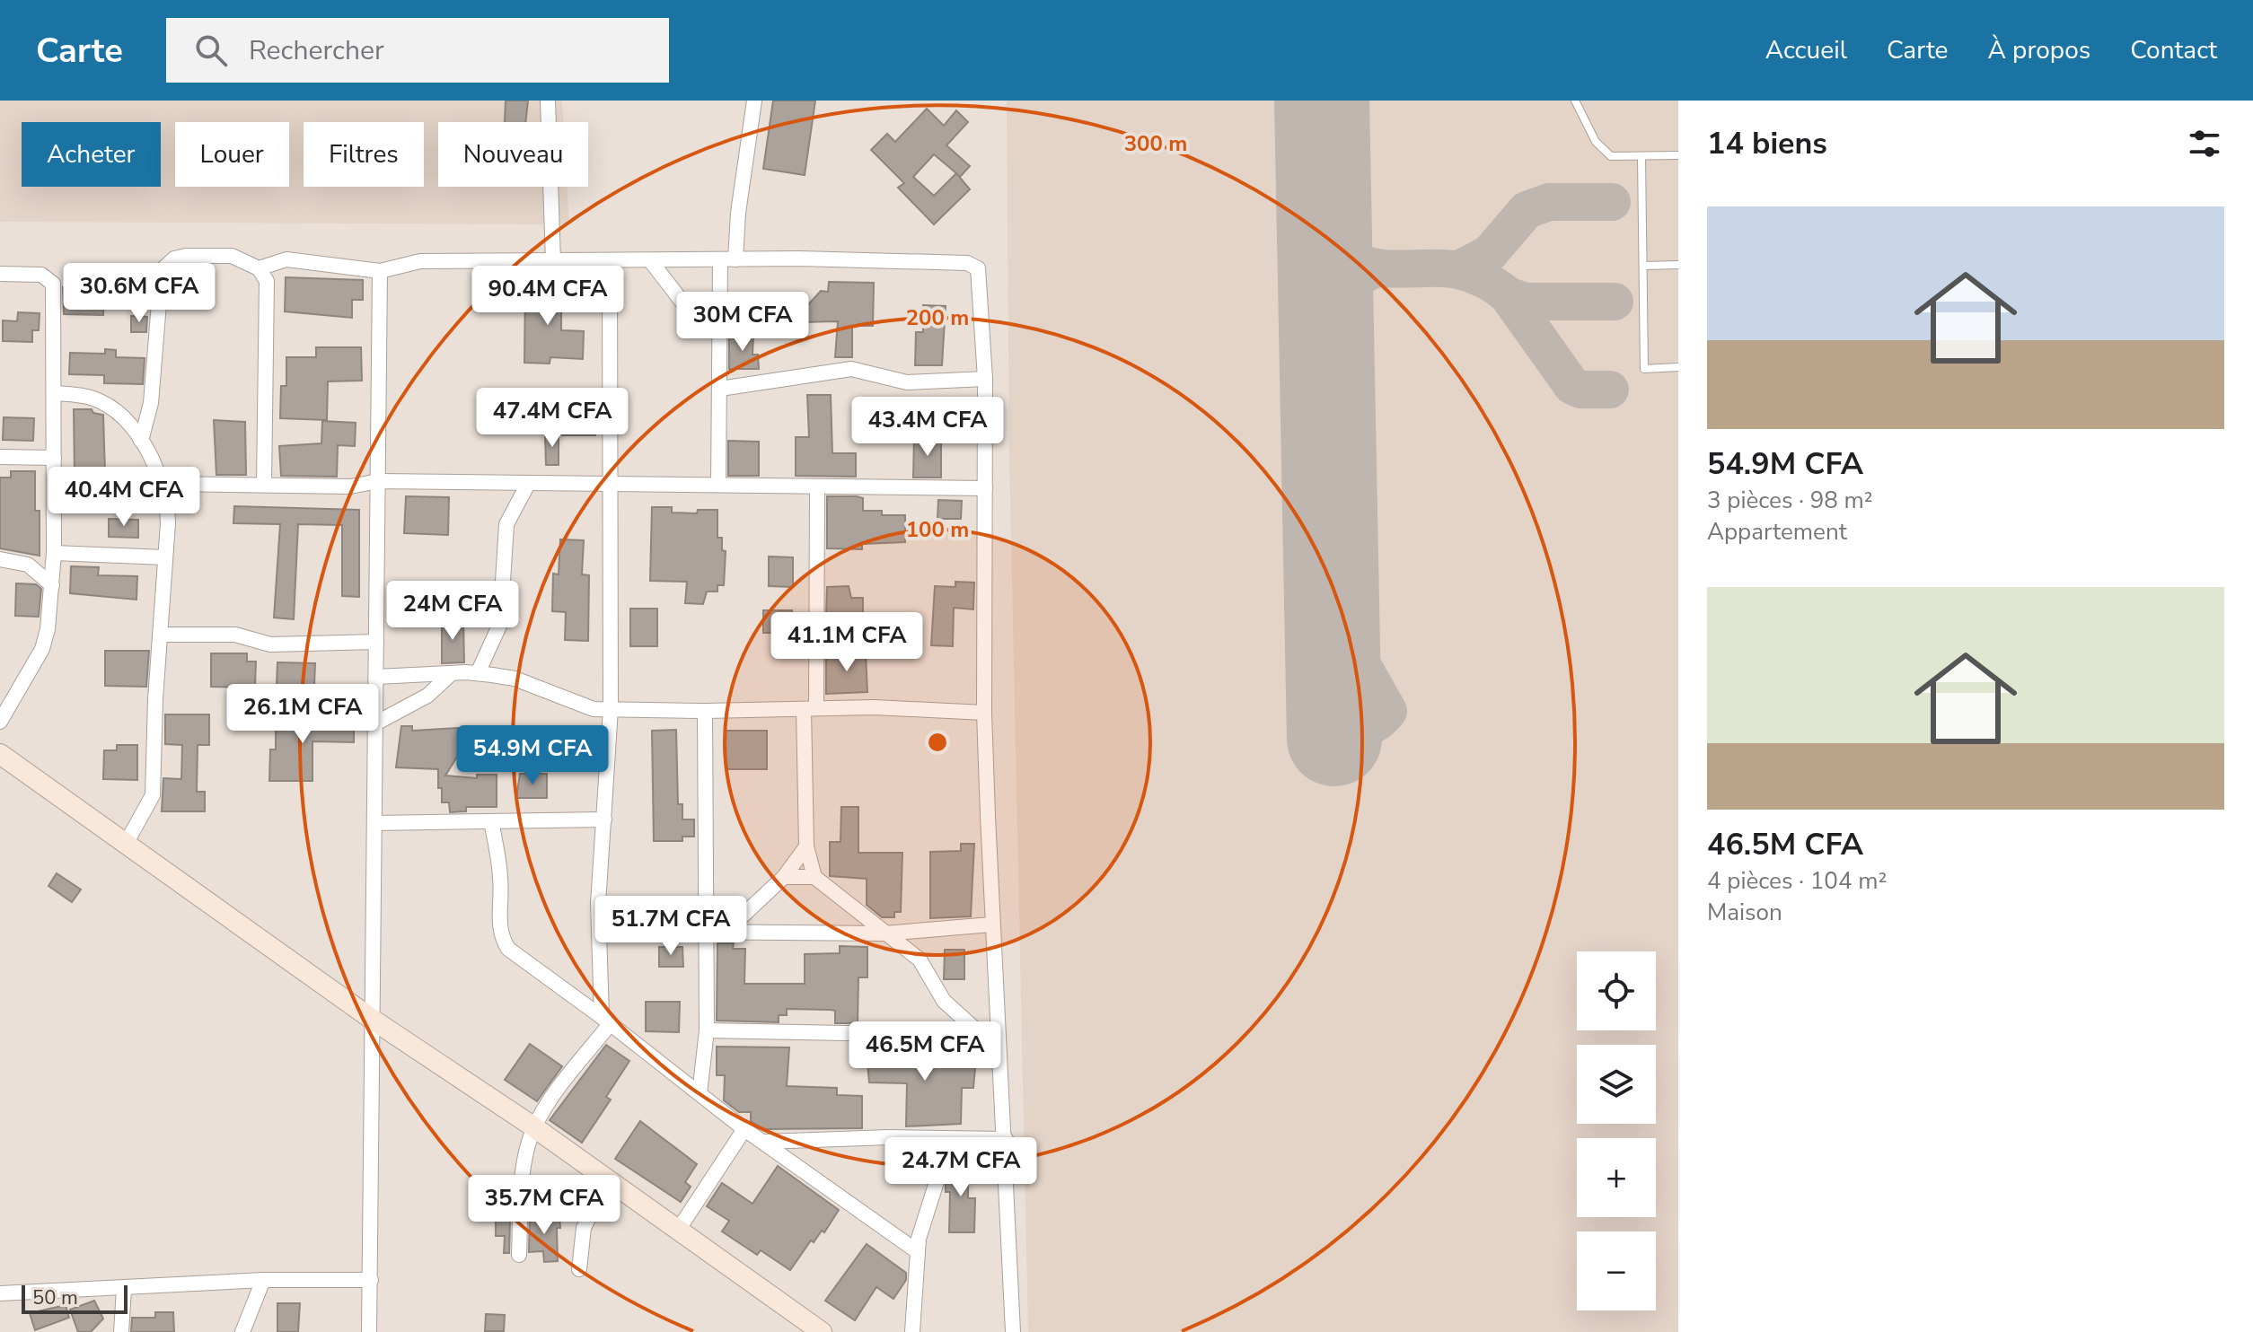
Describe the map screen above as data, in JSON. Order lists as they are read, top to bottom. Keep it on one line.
{"scale_bar":"50 m","page":{"header":"Carte","search":"Rechercher","nav":["Accueil","Carte","À propos","Contact"],"heading":"14 biens","chip":["Acheter","Louer","Filtres","Nouveau"],"list":[{"name":"54.9M CFA","note":"3 pièces · 98 m² · Appartement"},{"name":"46.5M CFA","note":"4 pièces · 104 m² · Maison"}],"price":["30.6M CFA","90.4M CFA","30M CFA","47.4M CFA","43.4M CFA","40.4M CFA","24M CFA","41.1M CFA","26.1M CFA","54.9M CFA","51.7M CFA","46.5M CFA","24.7M CFA","35.7M CFA"],"map_buttons":["+","−"],"scale":"50 m"},"rings":["300 m","200 m","100 m"]}
